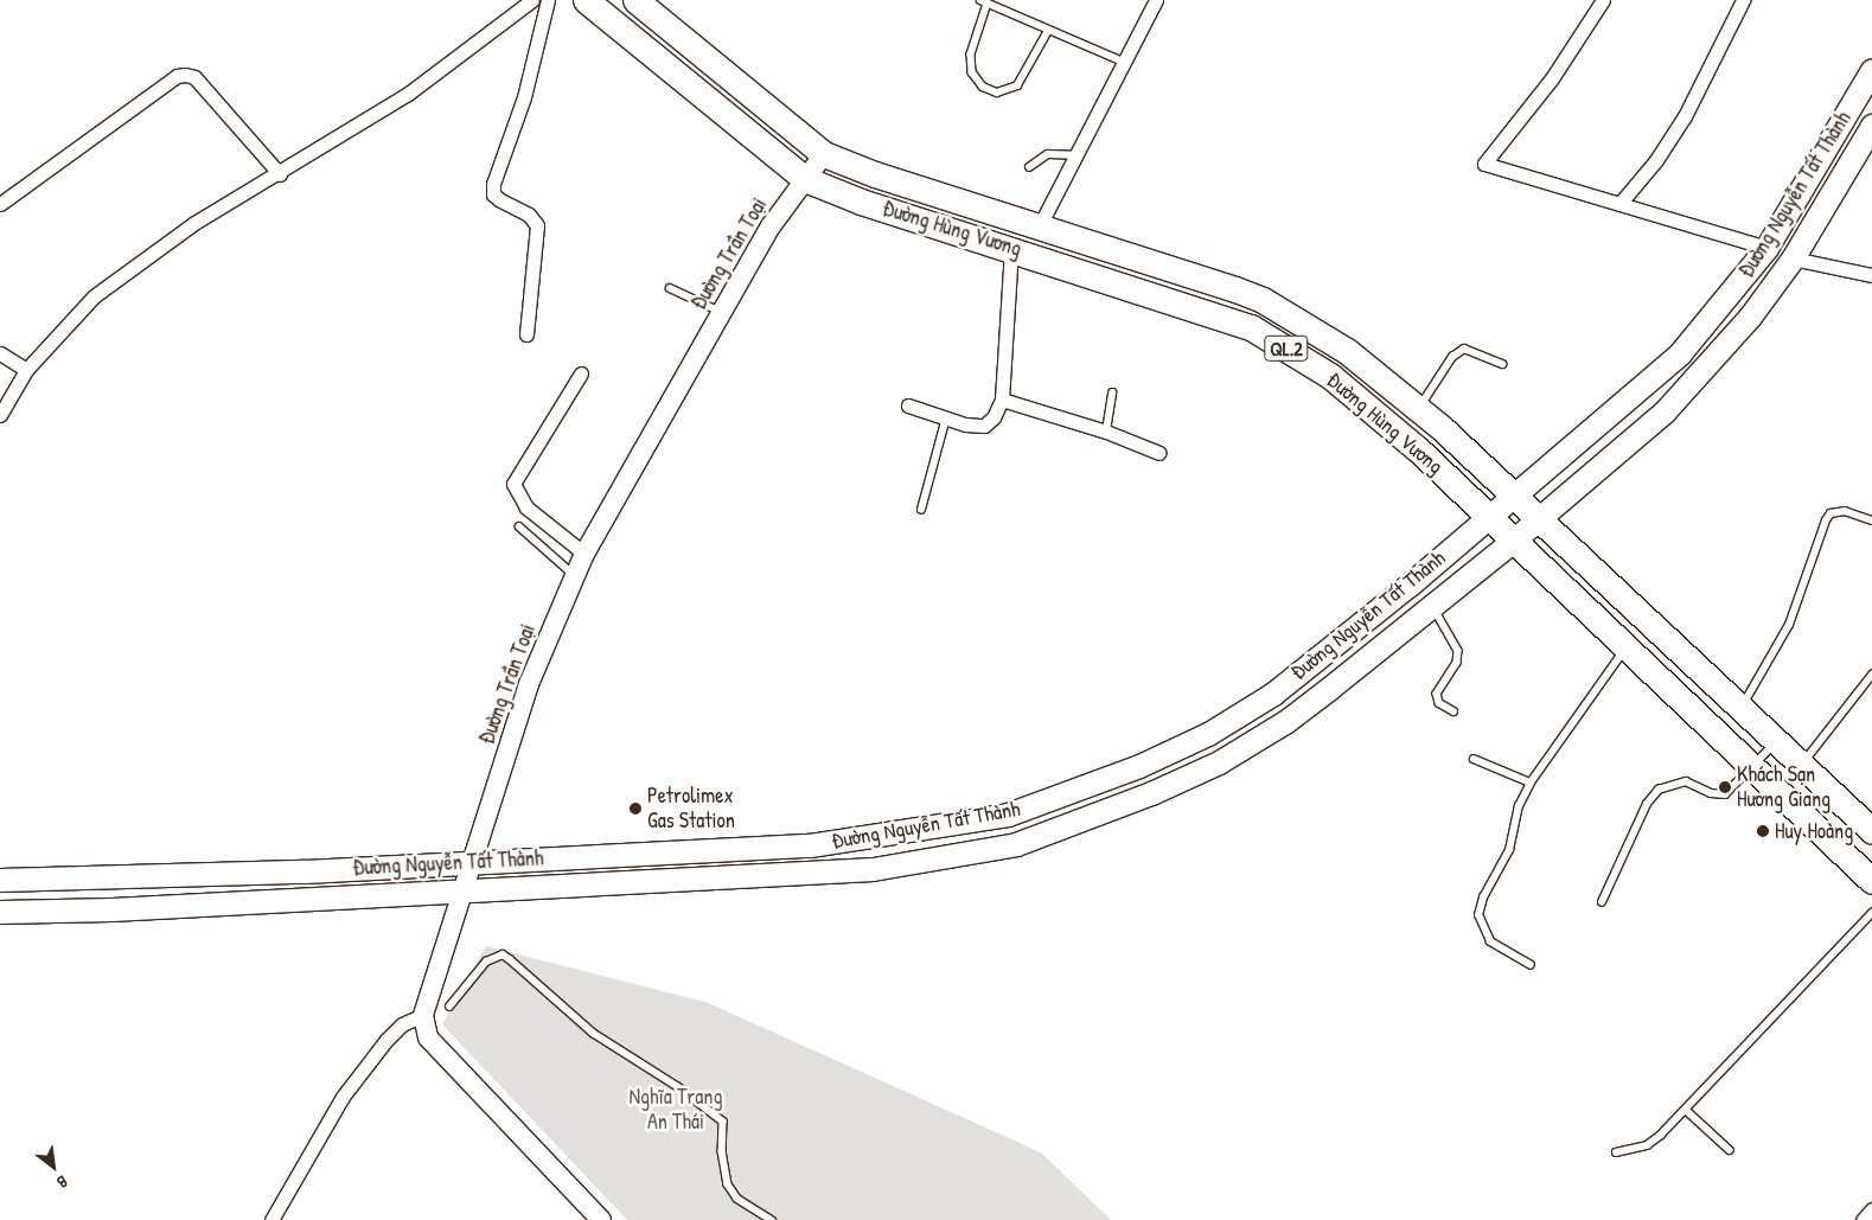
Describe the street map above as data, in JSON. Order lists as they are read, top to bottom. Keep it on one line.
{"streets":{"highway":["Đường Hùng Vương","QL.2"],"main road":["Đường Nguyễn Tất Thành"],"street":["Đường Trần Toại"]},"crossings":[["Đường Nguyễn Tất Thành","Đường Hùng Vương"],["Đường Nguyễn Tất Thành","Đường Trần Toại"],["Đường Hùng Vương","Đường Trần Toại"]],"parks":["Nghĩa Trang An Thái"],"places":["Khách Sạn Hương Giang","Petrolimex Gas Station","Huy Hoàng"],"north":"bottom right"}
